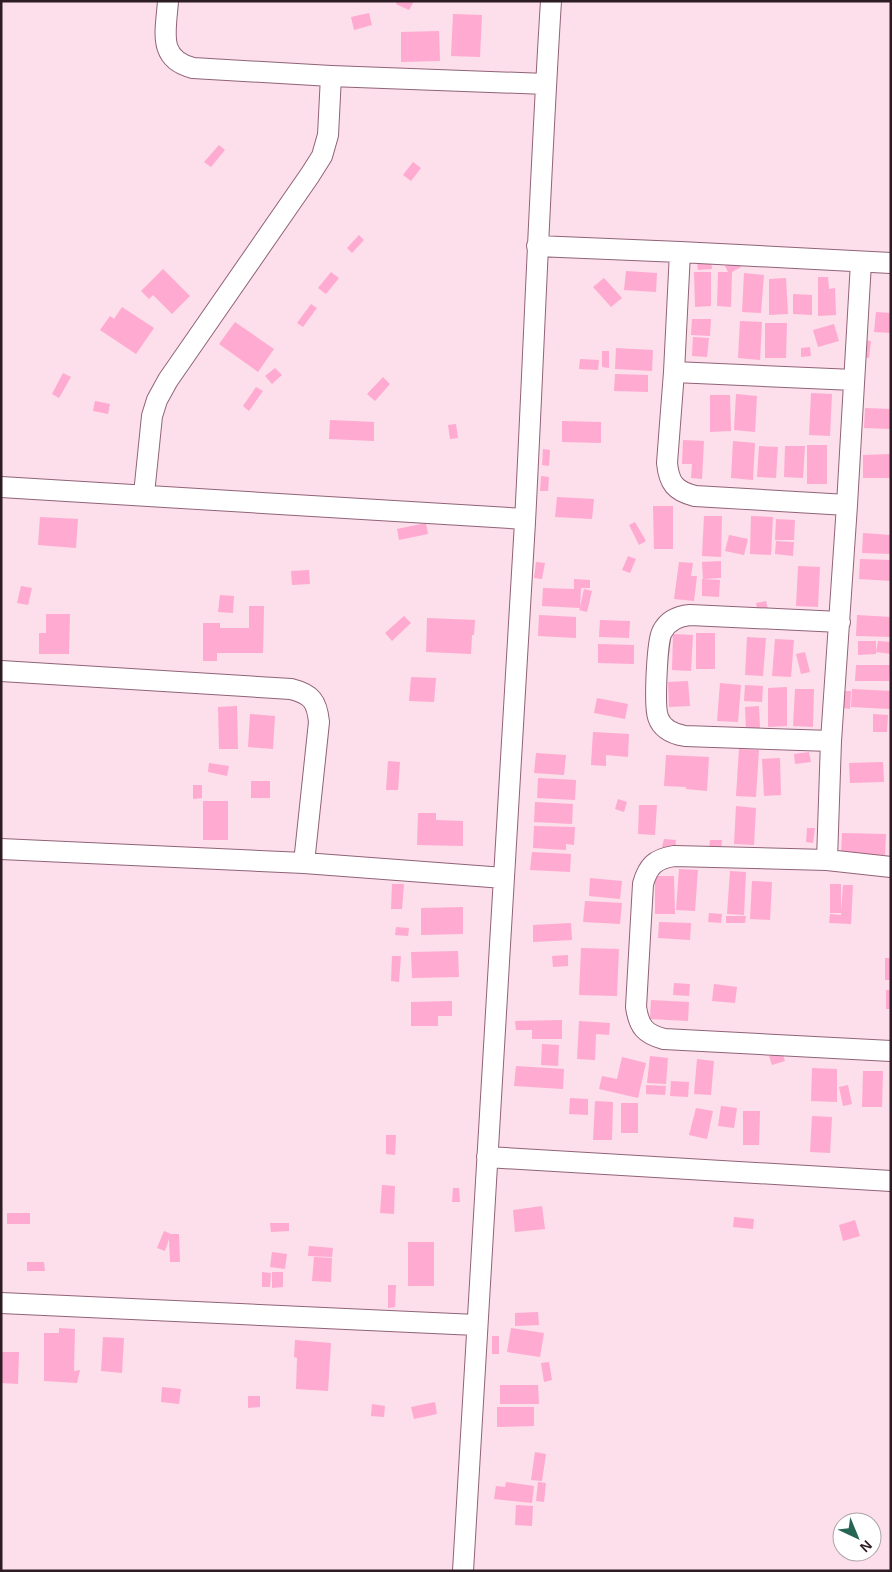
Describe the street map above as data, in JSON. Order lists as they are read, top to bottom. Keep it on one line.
{"north":"bottom right"}
